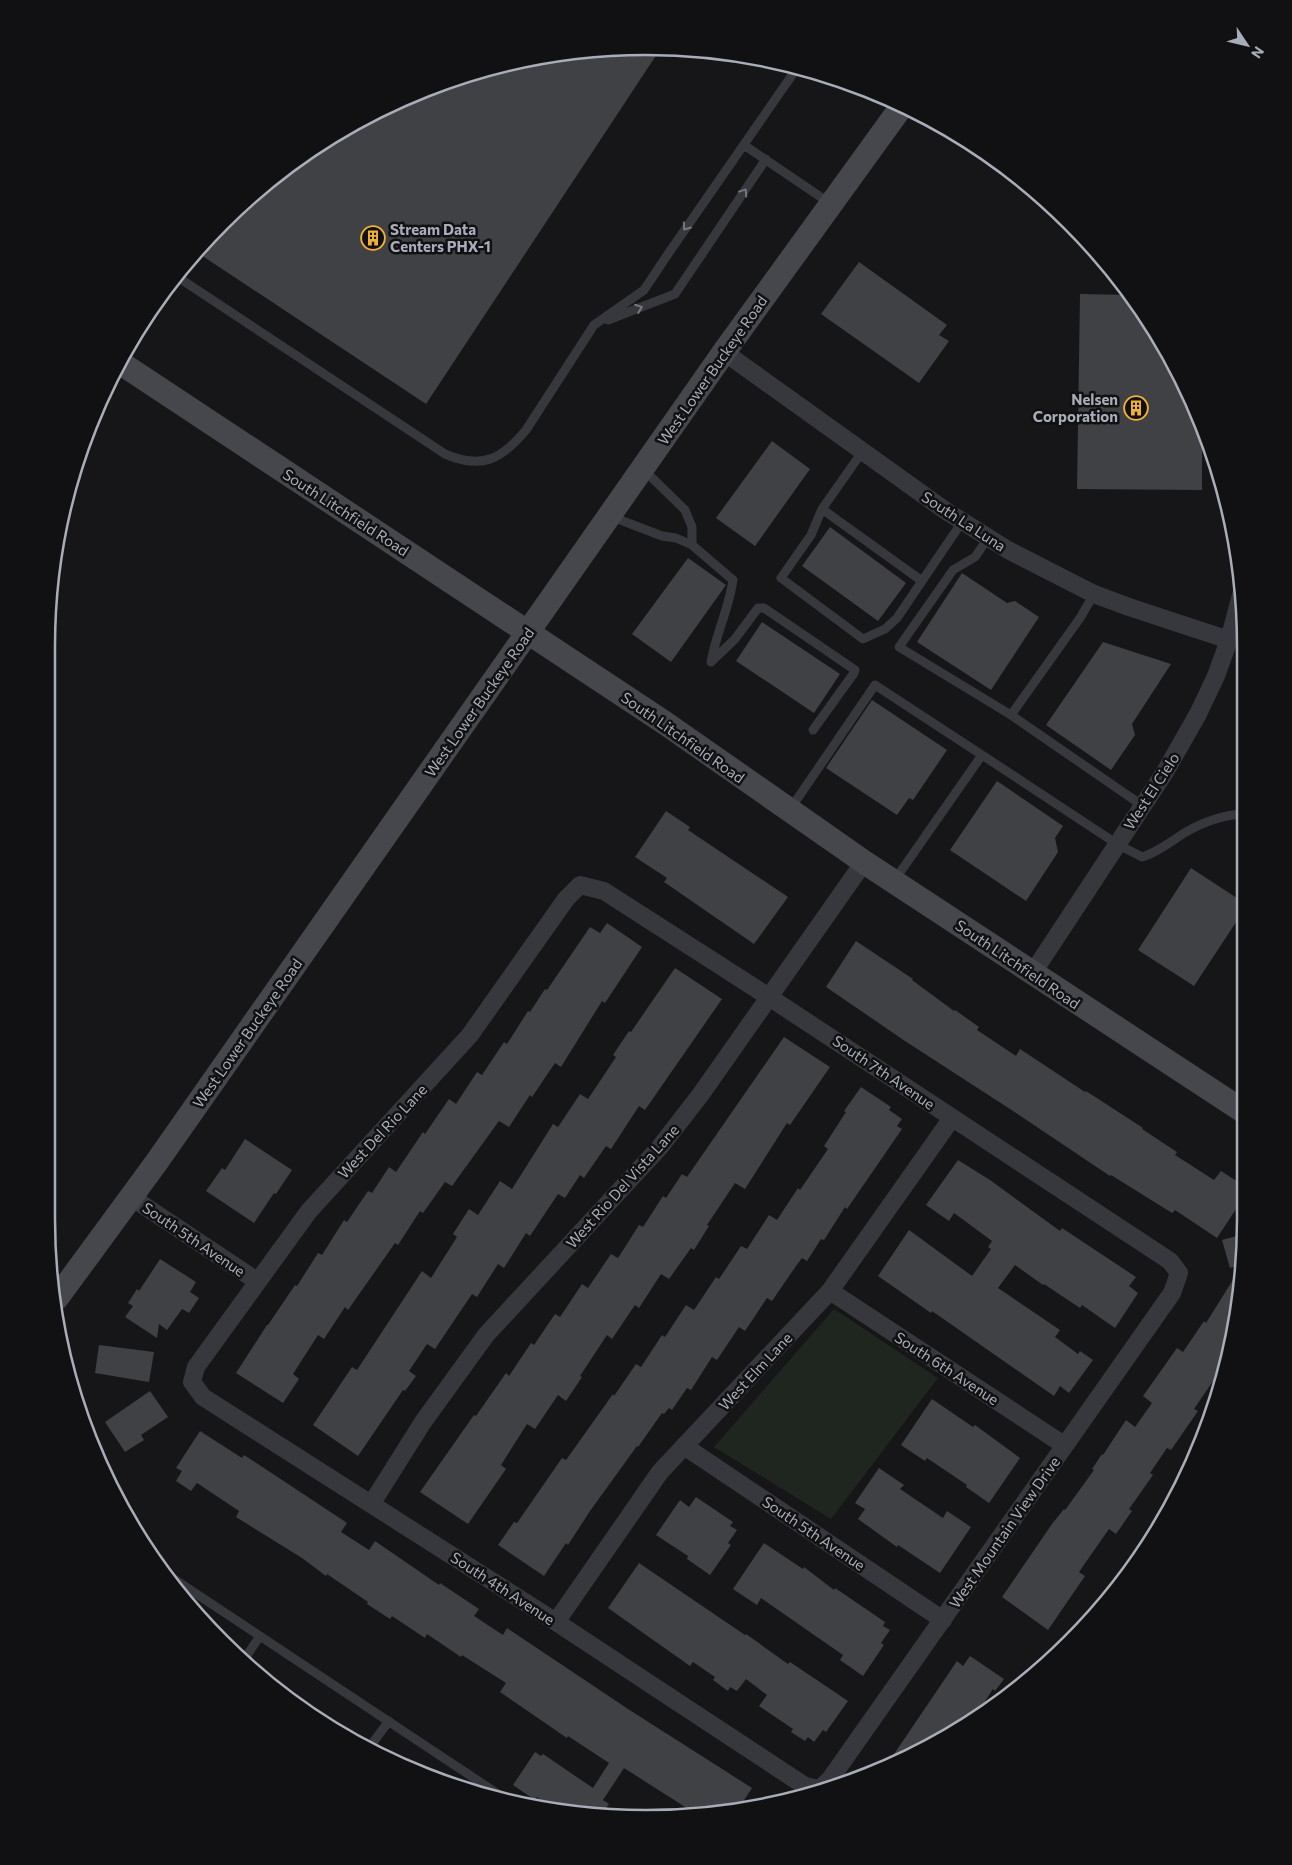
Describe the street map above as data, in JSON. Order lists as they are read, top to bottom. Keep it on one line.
{"streets":{"main road":["West Lower Buckeye Road","South Litchfield Road"],"street":["South La Luna","West El Cielo","South 7th Avenue","West Del Rio Lane","West Rio Del Vista Lane","South 5th Avenue","South 6th Avenue","West Elm Lane","West Mountain View Drive","South 4th Avenue"]},"crossings":[["West Lower Buckeye Road","South Litchfield Road"],["West Lower Buckeye Road","South La Luna"],["West Lower Buckeye Road","South 5th Avenue"],["South Litchfield Road","West El Cielo"],["South Litchfield Road","West Rio Del Vista Lane"],["South La Luna","West El Cielo"],["South 7th Avenue","West Del Rio Lane"],["South 7th Avenue","West Rio Del Vista Lane"],["South 7th Avenue","West Elm Lane"],["South 7th Avenue","West Mountain View Drive"],["West Del Rio Lane","South 5th Avenue"],["West Del Rio Lane","South 4th Avenue"],["West Rio Del Vista Lane","South 4th Avenue"],["South 5th Avenue","West Elm Lane"],["South 5th Avenue","West Mountain View Drive"],["South 6th Avenue","West Elm Lane"],["South 6th Avenue","West Mountain View Drive"],["West Elm Lane","South 4th Avenue"]],"places":{"building":["Stream Data Centers PHX-1","Nelsen Corporation"]},"north":"bottom right"}
